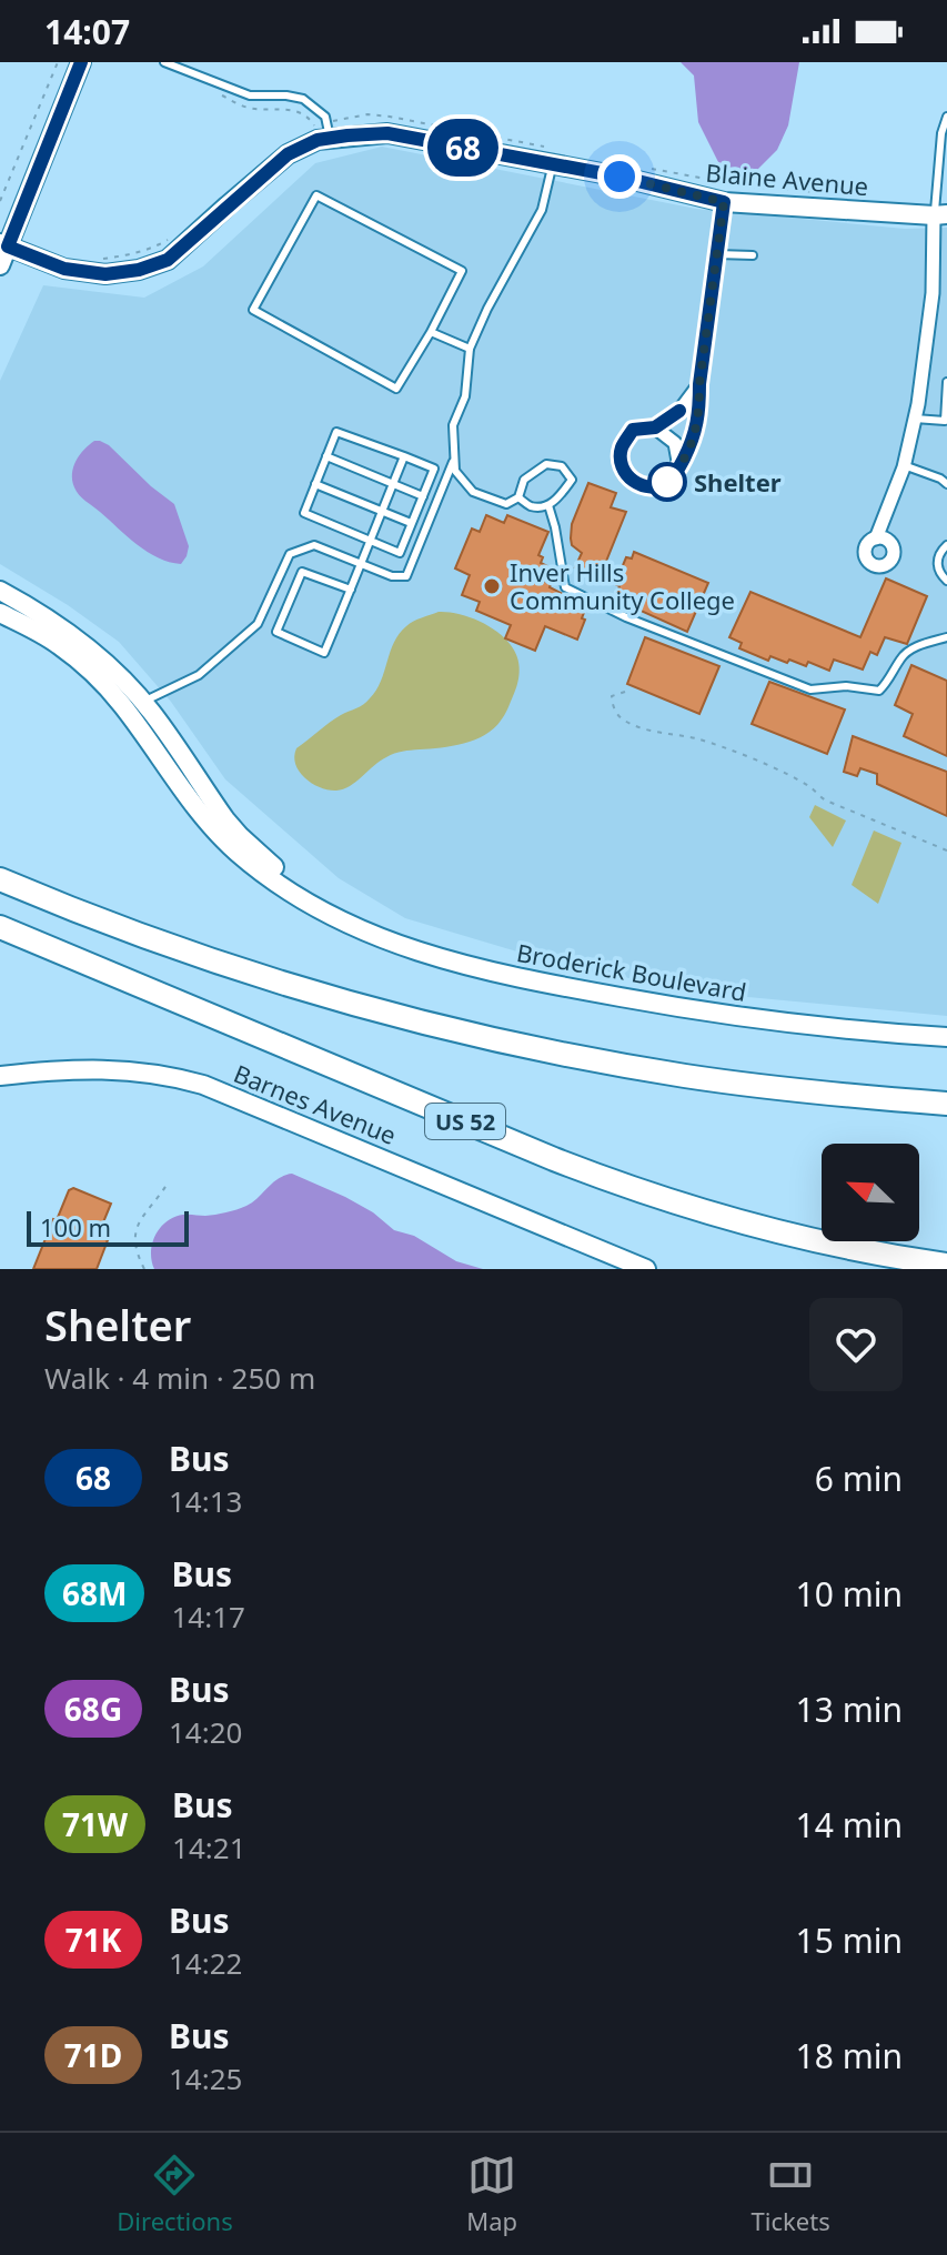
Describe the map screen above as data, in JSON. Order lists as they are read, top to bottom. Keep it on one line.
{"streets":{"highway":["US 52"],"street":["Blaine Avenue","Broderick Boulevard","Barnes Avenue"]},"places":["Shelter","Inver Hills Community College"],"lines":["bus line 68"],"scale_bar":"100 m","north":"top left","page":{"status":"14:07","on_map":"68","scale":"100 m","heading":["Shelter","Walk · 4 min · 250 m"],"list":[{"mark":"68","name":"Bus","note":"14:13","value":"6 min"},{"mark":"68M","name":"Bus","note":"14:17","value":"10 min"},{"mark":"68G","name":"Bus","note":"14:20","value":"13 min"},{"mark":"71W","name":"Bus","note":"14:21","value":"14 min"},{"mark":"71K","name":"Bus","note":"14:22","value":"15 min"},{"mark":"71D","name":"Bus","note":"14:25","value":"18 min"}],"tabs":["Directions","Map","Tickets"]}}
